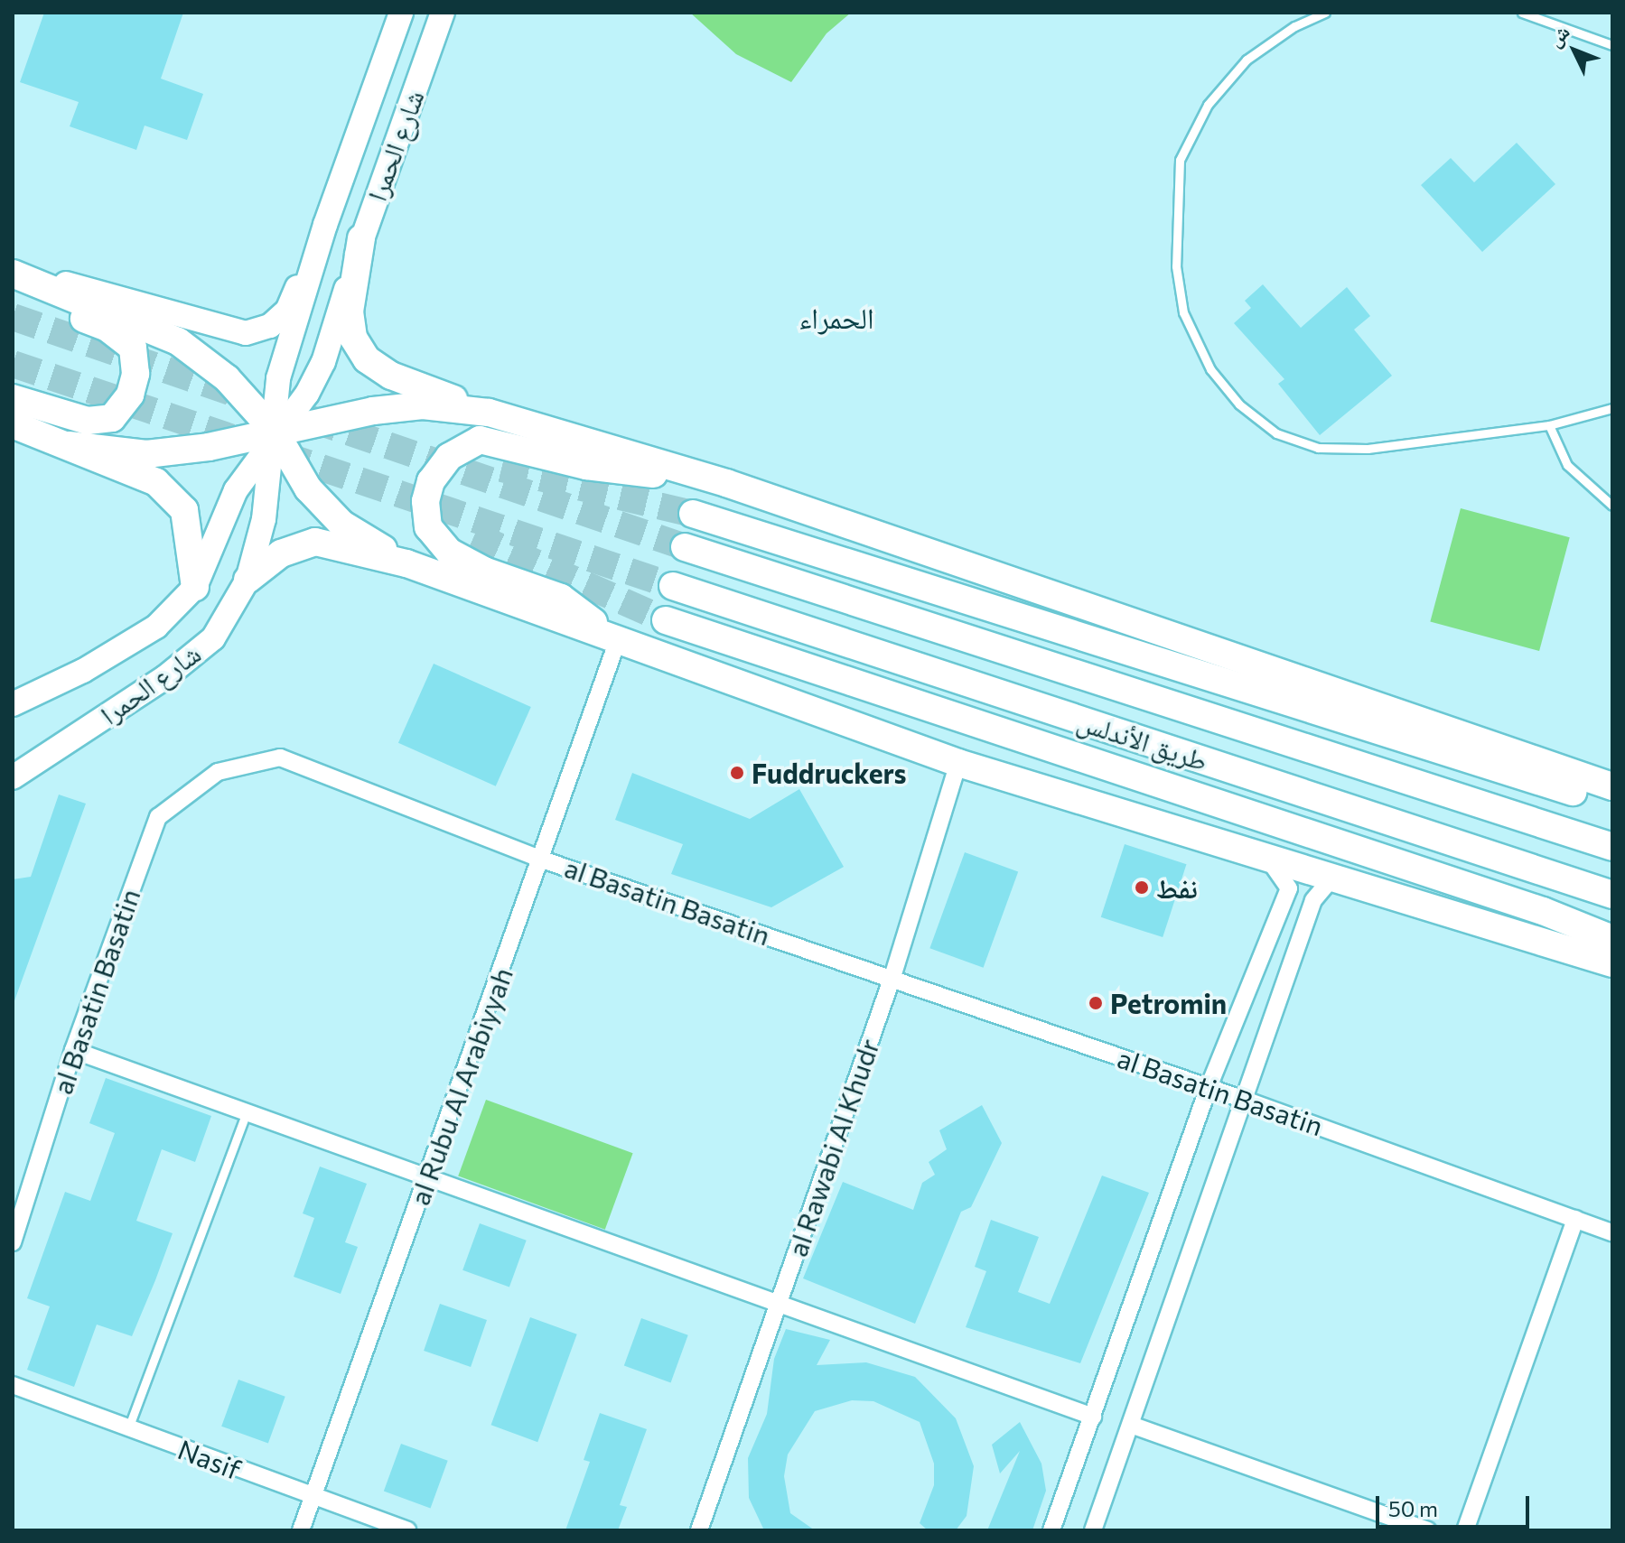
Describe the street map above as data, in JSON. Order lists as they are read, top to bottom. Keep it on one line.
{"streets":{"main road":["شارع الحمرا","طريق الأندلس"],"street":["al Basatin Basatin","al Rubu Al Arabiyyah","al Rawabi Al Khudr","Nasif"]},"crossings":[["al Basatin Basatin","al Rubu Al Arabiyyah"],["al Basatin Basatin","al Rawabi Al Khudr"],["al Rubu Al Arabiyyah","Nasif"]],"districts":["الحمراء"],"places":["Fuddruckers","نفط","Petromin"],"scale_bar":"50 m","north":"top left"}
